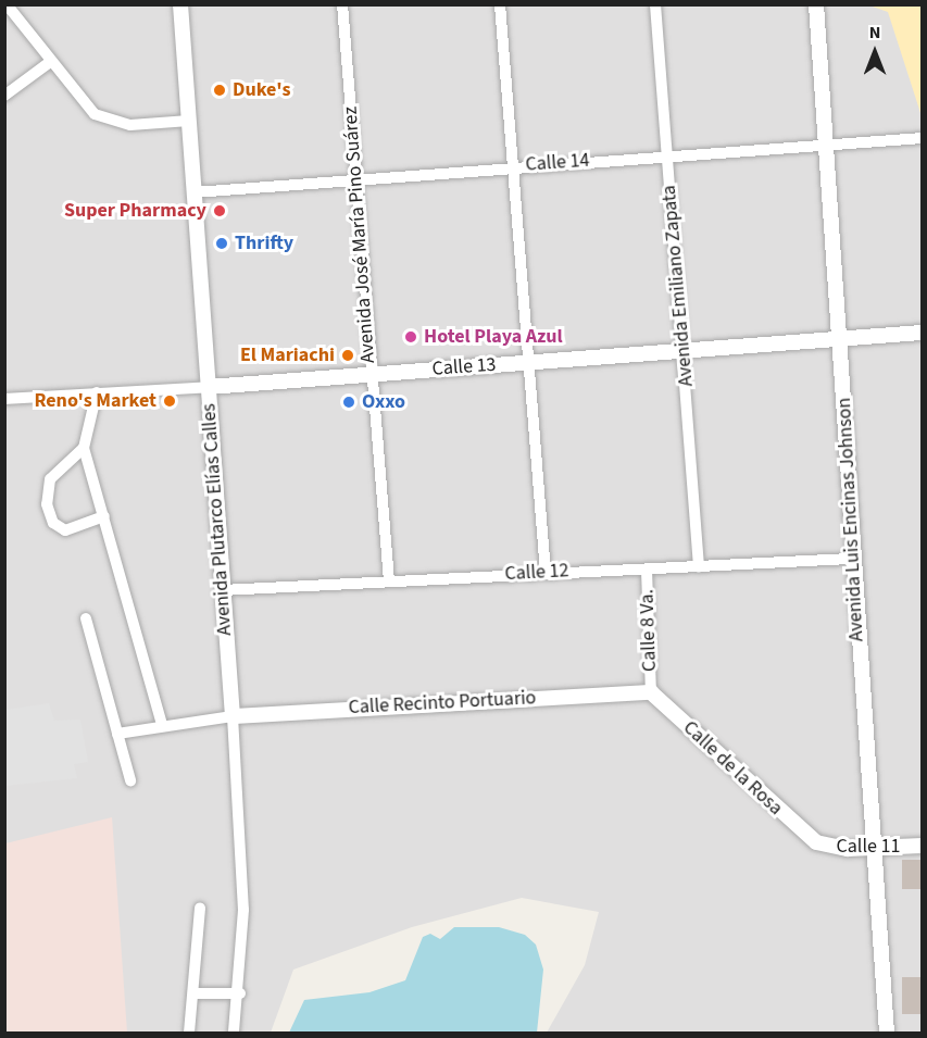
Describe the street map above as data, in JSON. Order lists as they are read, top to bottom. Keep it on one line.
{"streets":{"street":["Calle 14","Avenida José María Pino Suárez","Avenida Emiliano Zapata","Calle 13","Avenida Plutarco Elías Calles","Avenida Luis Encinas Johnson","Calle 12","Calle 8 Va.","Calle Recinto Portuario","Calle de la Rosa","Calle 11"]},"crossings":[["Calle 14","Avenida José María Pino Suárez"],["Calle 14","Avenida Emiliano Zapata"],["Calle 14","Avenida Plutarco Elías Calles"],["Calle 14","Avenida Luis Encinas Johnson"],["Avenida José María Pino Suárez","Calle 13"],["Avenida José María Pino Suárez","Calle 12"],["Avenida Emiliano Zapata","Calle 13"],["Avenida Emiliano Zapata","Calle 12"],["Calle 13","Avenida Plutarco Elías Calles"],["Calle 13","Avenida Luis Encinas Johnson"],["Avenida Plutarco Elías Calles","Calle 12"],["Avenida Plutarco Elías Calles","Calle Recinto Portuario"],["Avenida Luis Encinas Johnson","Calle 12"],["Avenida Luis Encinas Johnson","Calle 11"],["Calle 12","Calle 8 Va."],["Calle 8 Va.","Calle Recinto Portuario"],["Calle 8 Va.","Calle de la Rosa"],["Calle Recinto Portuario","Calle de la Rosa"],["Calle de la Rosa","Calle 11"]],"places":["Duke's","Super Pharmacy","Thrifty","Hotel Playa Azul","El Mariachi","Reno's Market","Oxxo"],"north":"top"}
